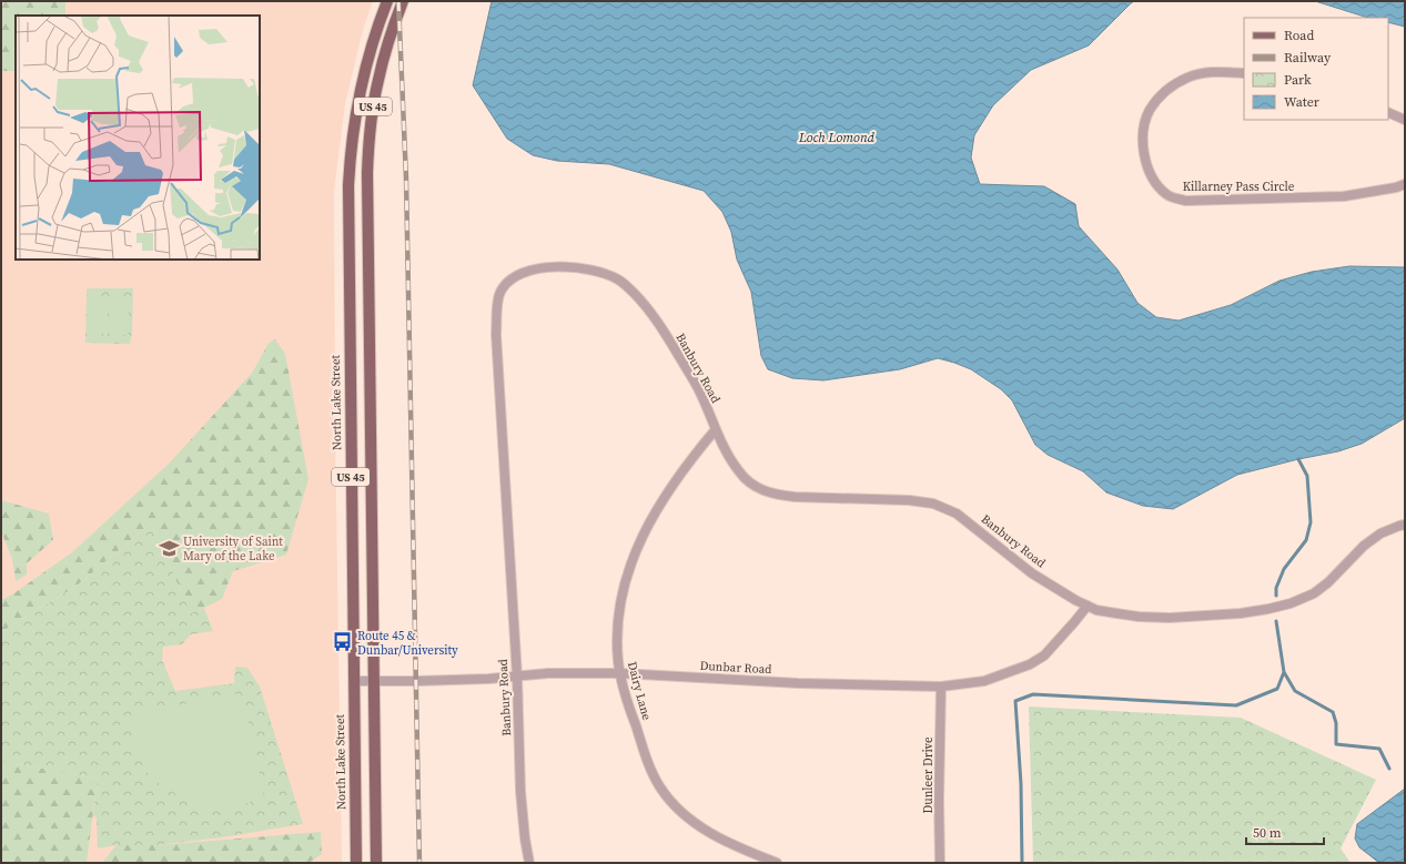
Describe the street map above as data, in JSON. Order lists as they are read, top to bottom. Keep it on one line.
{"streets":{"main road":["US 45","North Lake Street"],"street":["Killarney Pass Circle","Banbury Road","Dunbar Road","Dairy Lane","Dunleer Drive"]},"crossings":[["US 45","Dunbar Road"],["Banbury Road","Dunbar Road"],["Banbury Road","Dairy Lane"],["North Lake Street","Dunbar Road"],["Dunbar Road","Dairy Lane"],["Dunbar Road","Dunleer Drive"]],"water":["Loch Lomond"],"places":{"school or university":["University of Saint Mary of the Lake"],"bus stop":["Route 45 & Dunbar/University"]},"legend":["Road","Railway","Park","Water"],"scale_bar":"50 m"}
